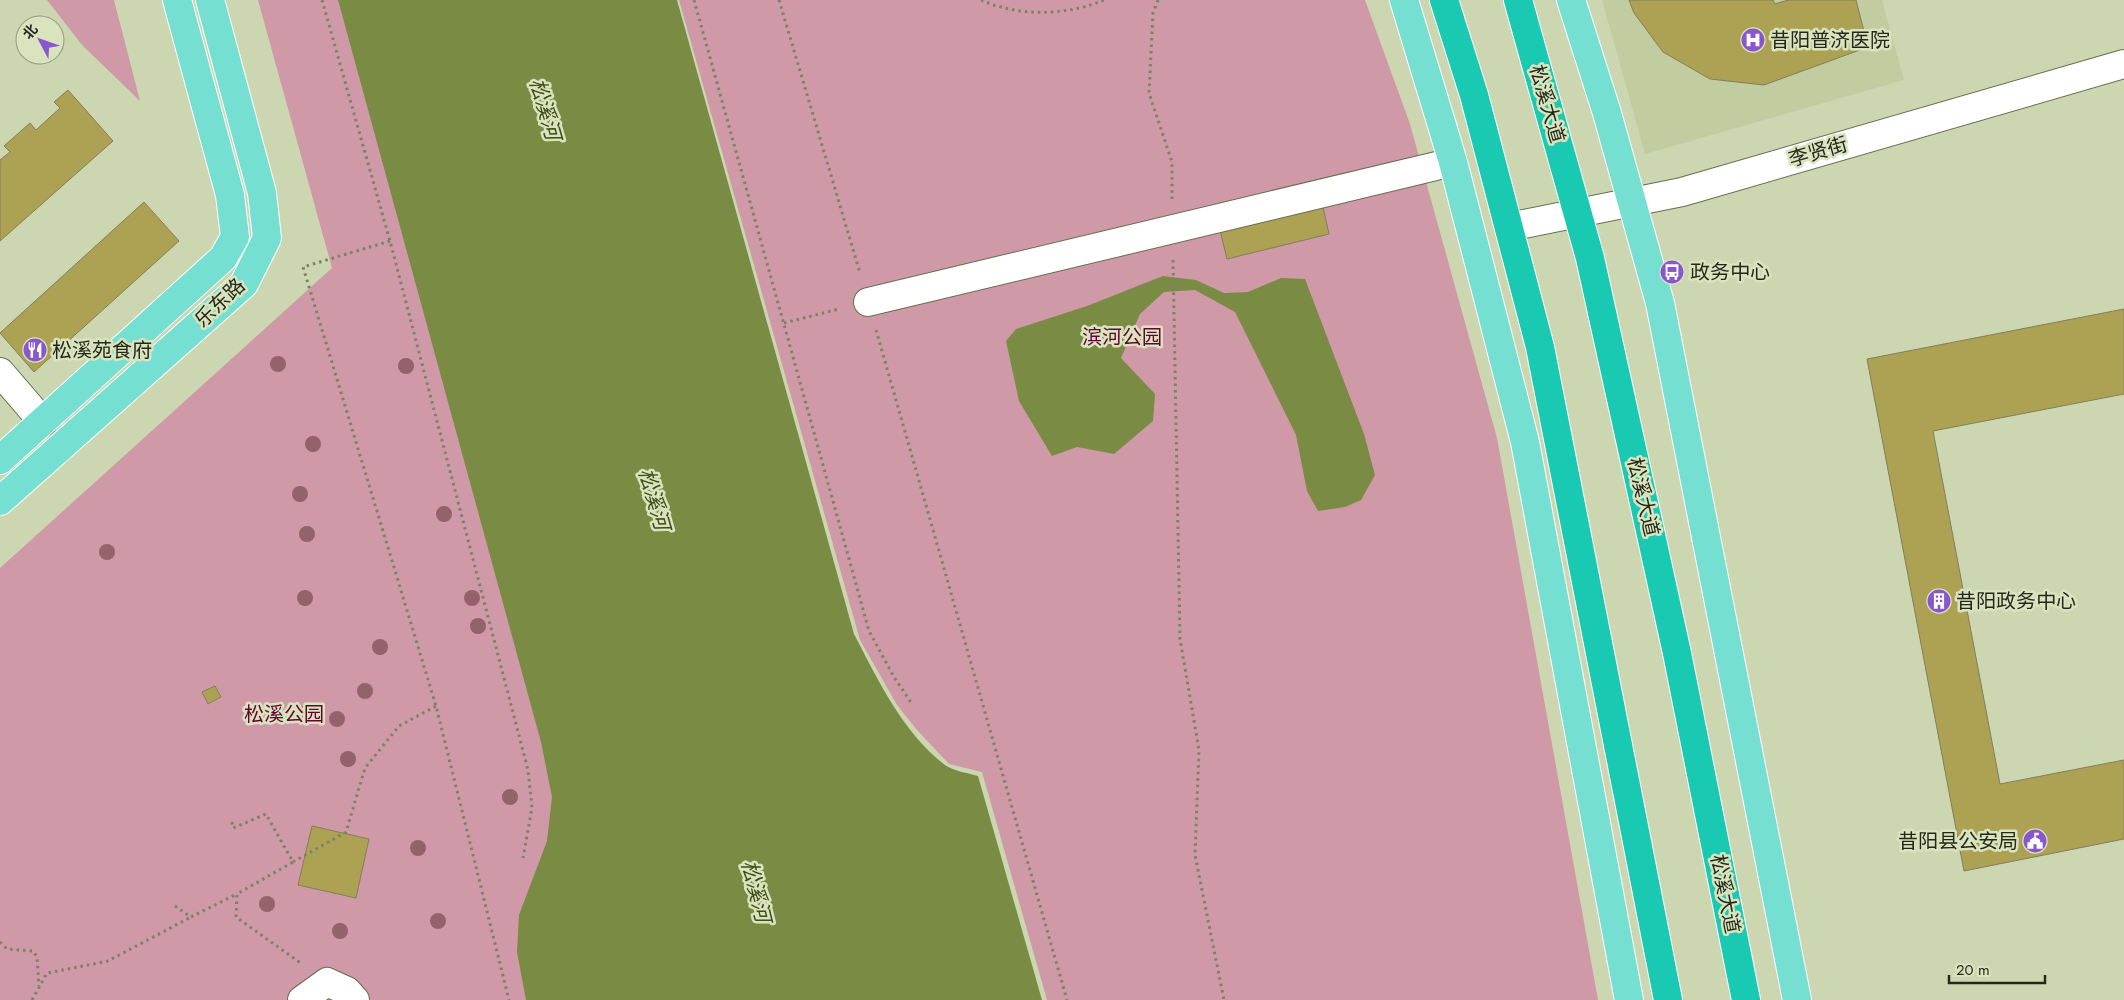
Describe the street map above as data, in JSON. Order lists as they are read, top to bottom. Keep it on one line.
{"streets":{"highway":["松溪大道"],"main road":["乐东路"],"street":["李贤街"]},"crossings":[["松溪大道","李贤街"]],"water":["松溪河"],"parks":["滨河公园","松溪公园"],"places":{"hospital":["昔阳普济医院"],"bus stop":["政务中心"],"restaurant":["松溪苑食府"],"building":["昔阳政务中心"],"public building":["昔阳县公安局"]},"scale_bar":"20 m","north":"top left"}
